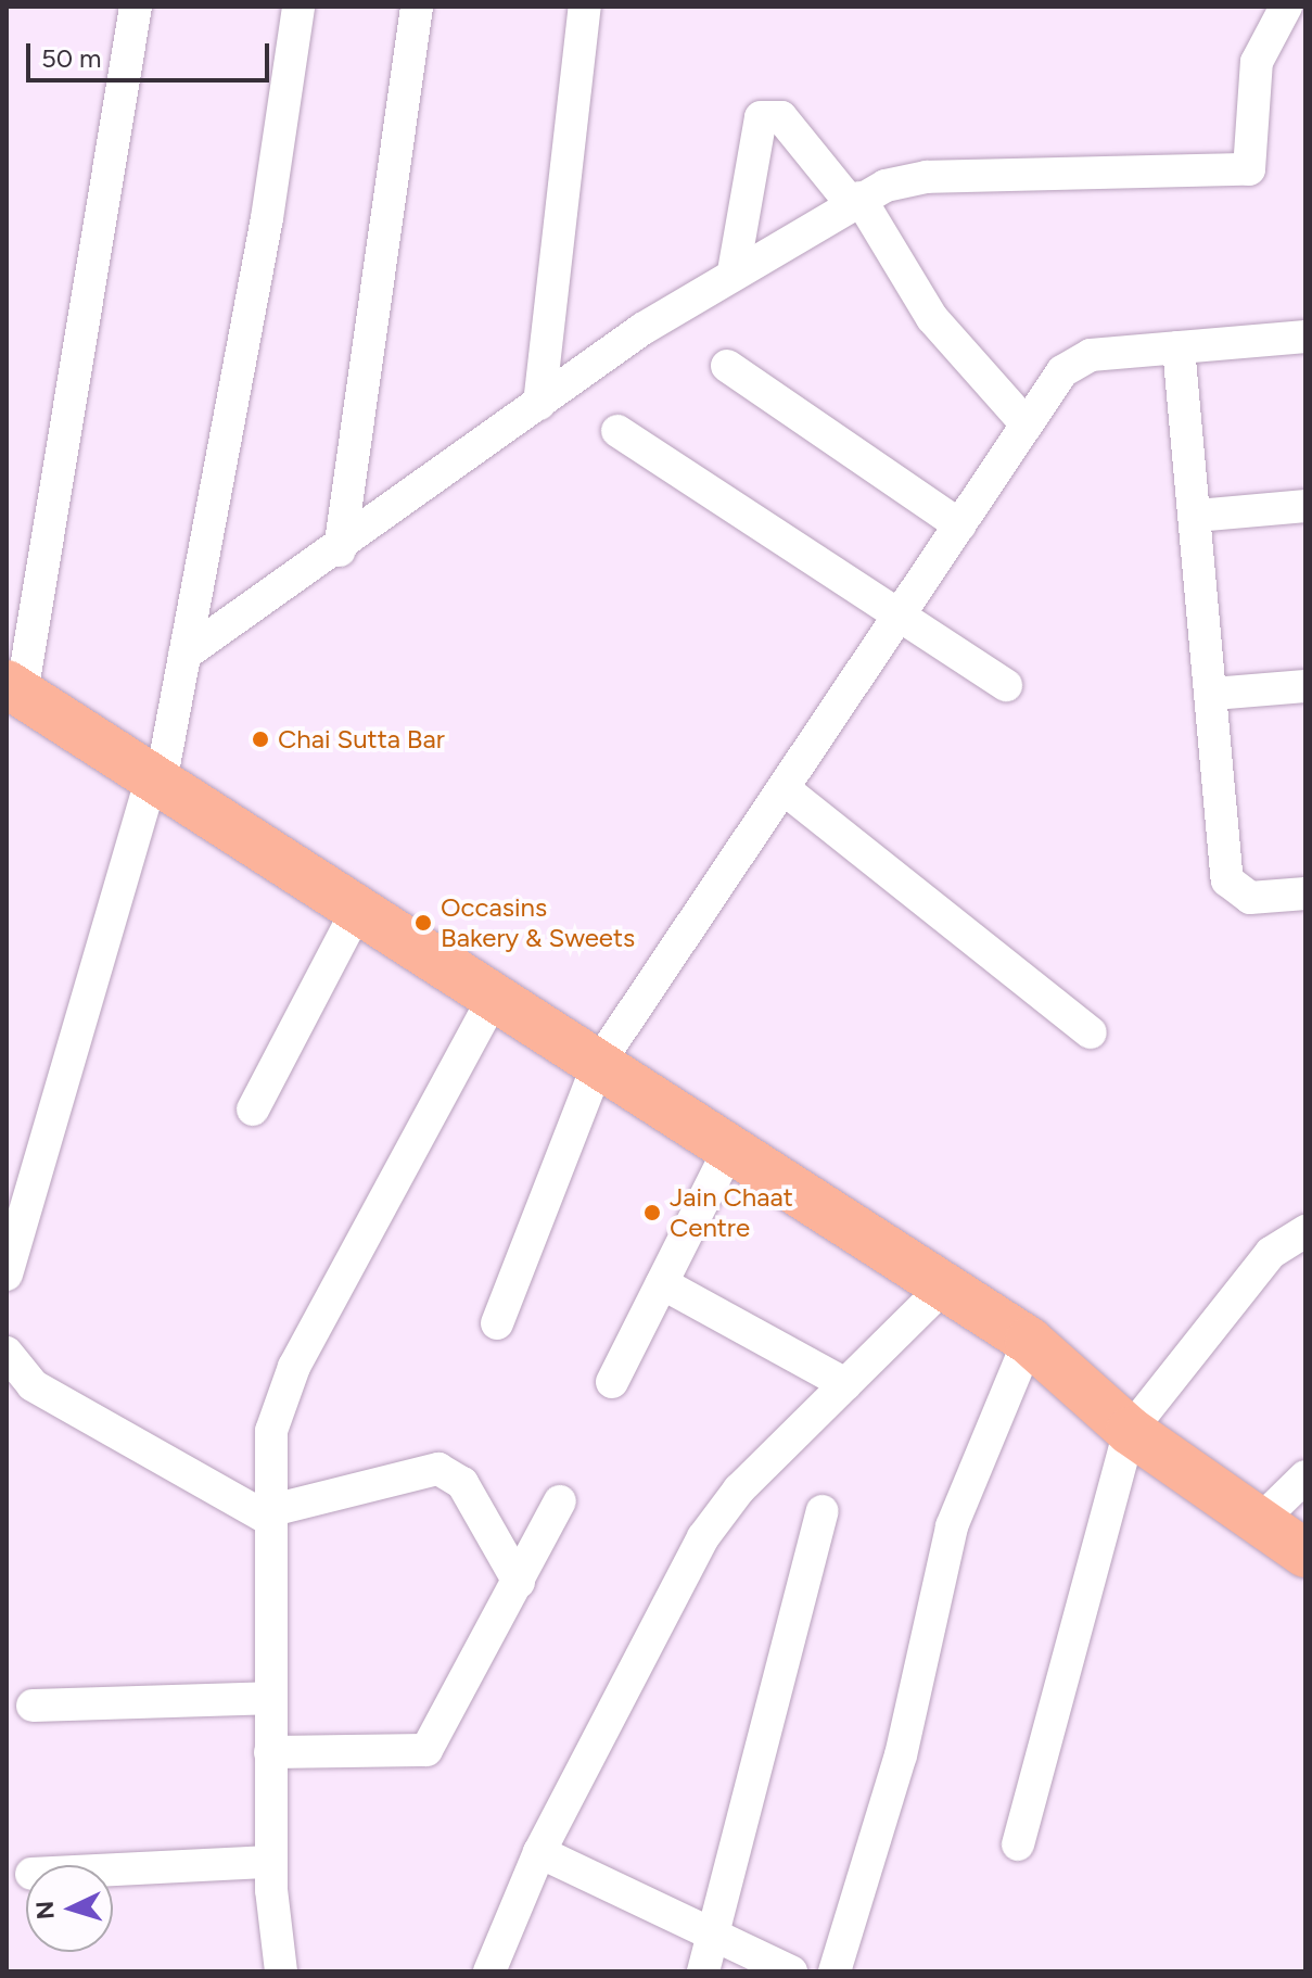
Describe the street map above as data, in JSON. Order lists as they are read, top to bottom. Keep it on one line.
{"places":["Chai Sutta Bar","Occasins Bakery & Sweets","Jain Chaat Centre"],"scale_bar":"50 m","north":"left"}
